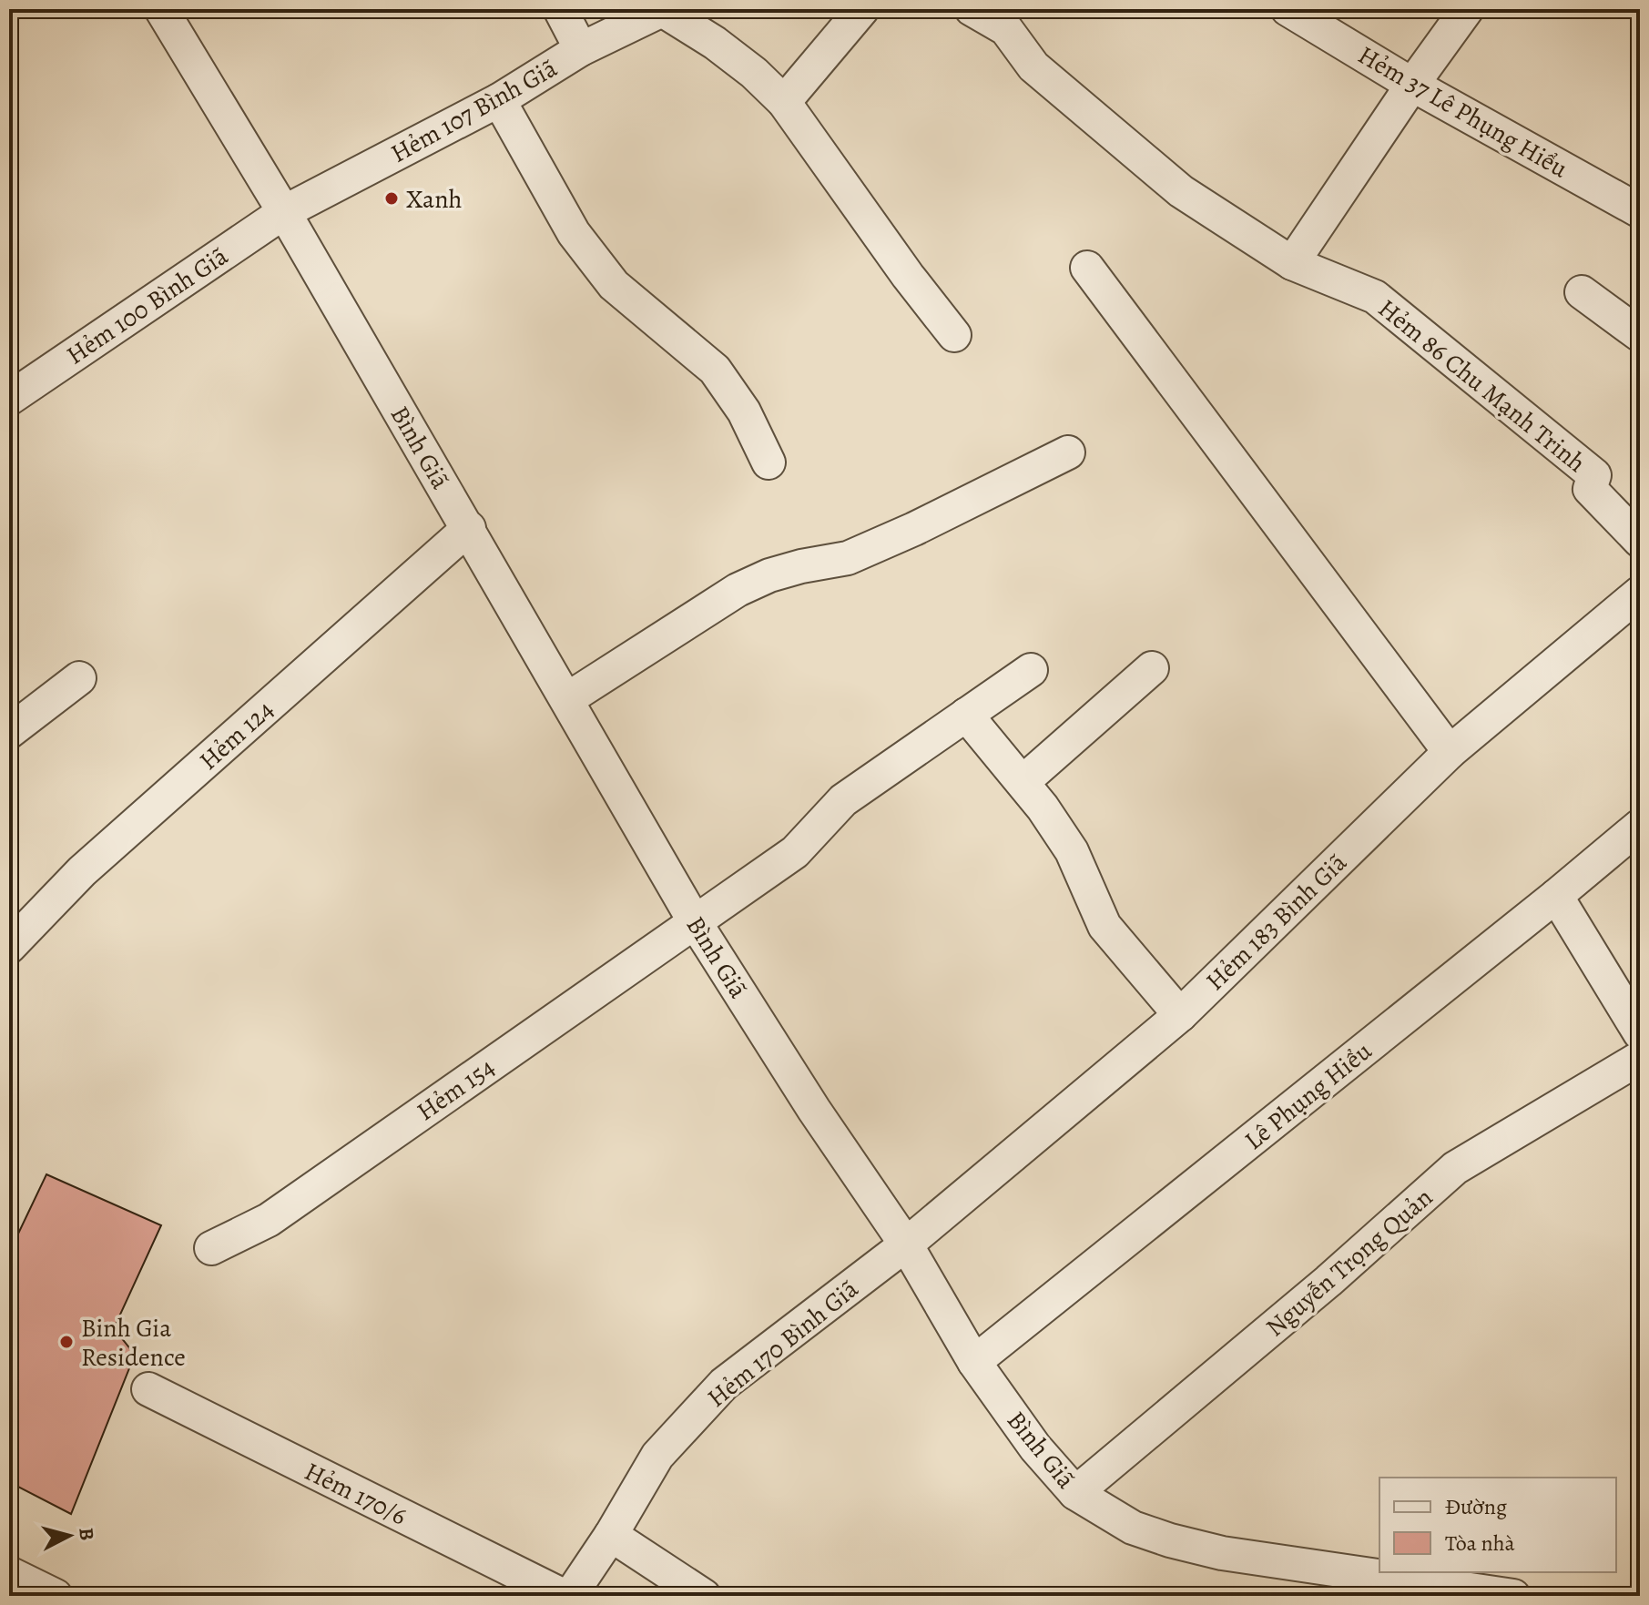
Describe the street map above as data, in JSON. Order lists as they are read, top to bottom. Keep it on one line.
{"streets":{"street":["Hẻm 107 Bình Giã","Hẻm 37 Lê Phụng Hiểu","Hẻm 100 Bình Giã","Hẻm 86 Chu Mạnh Trinh","Bình Giã","Hẻm 124","Hẻm 183 Bình Giã","Hẻm 154","Lê Phụng Hiểu","Nguyễn Trọng Quản","Hẻm 170 Bình Giã","Hẻm 170/6"]},"crossings":[["Hẻm 107 Bình Giã","Hẻm 100 Bình Giã"],["Hẻm 107 Bình Giã","Bình Giã"],["Hẻm 100 Bình Giã","Bình Giã"],["Bình Giã","Hẻm 124"],["Bình Giã","Hẻm 183 Bình Giã"],["Bình Giã","Hẻm 154"],["Bình Giã","Lê Phụng Hiểu"],["Bình Giã","Nguyễn Trọng Quản"],["Bình Giã","Hẻm 170 Bình Giã"],["Hẻm 183 Bình Giã","Hẻm 170 Bình Giã"]],"places":["Xanh","Binh Gia Residence"],"legend":["Đường","Tòa nhà"],"north":"right"}
